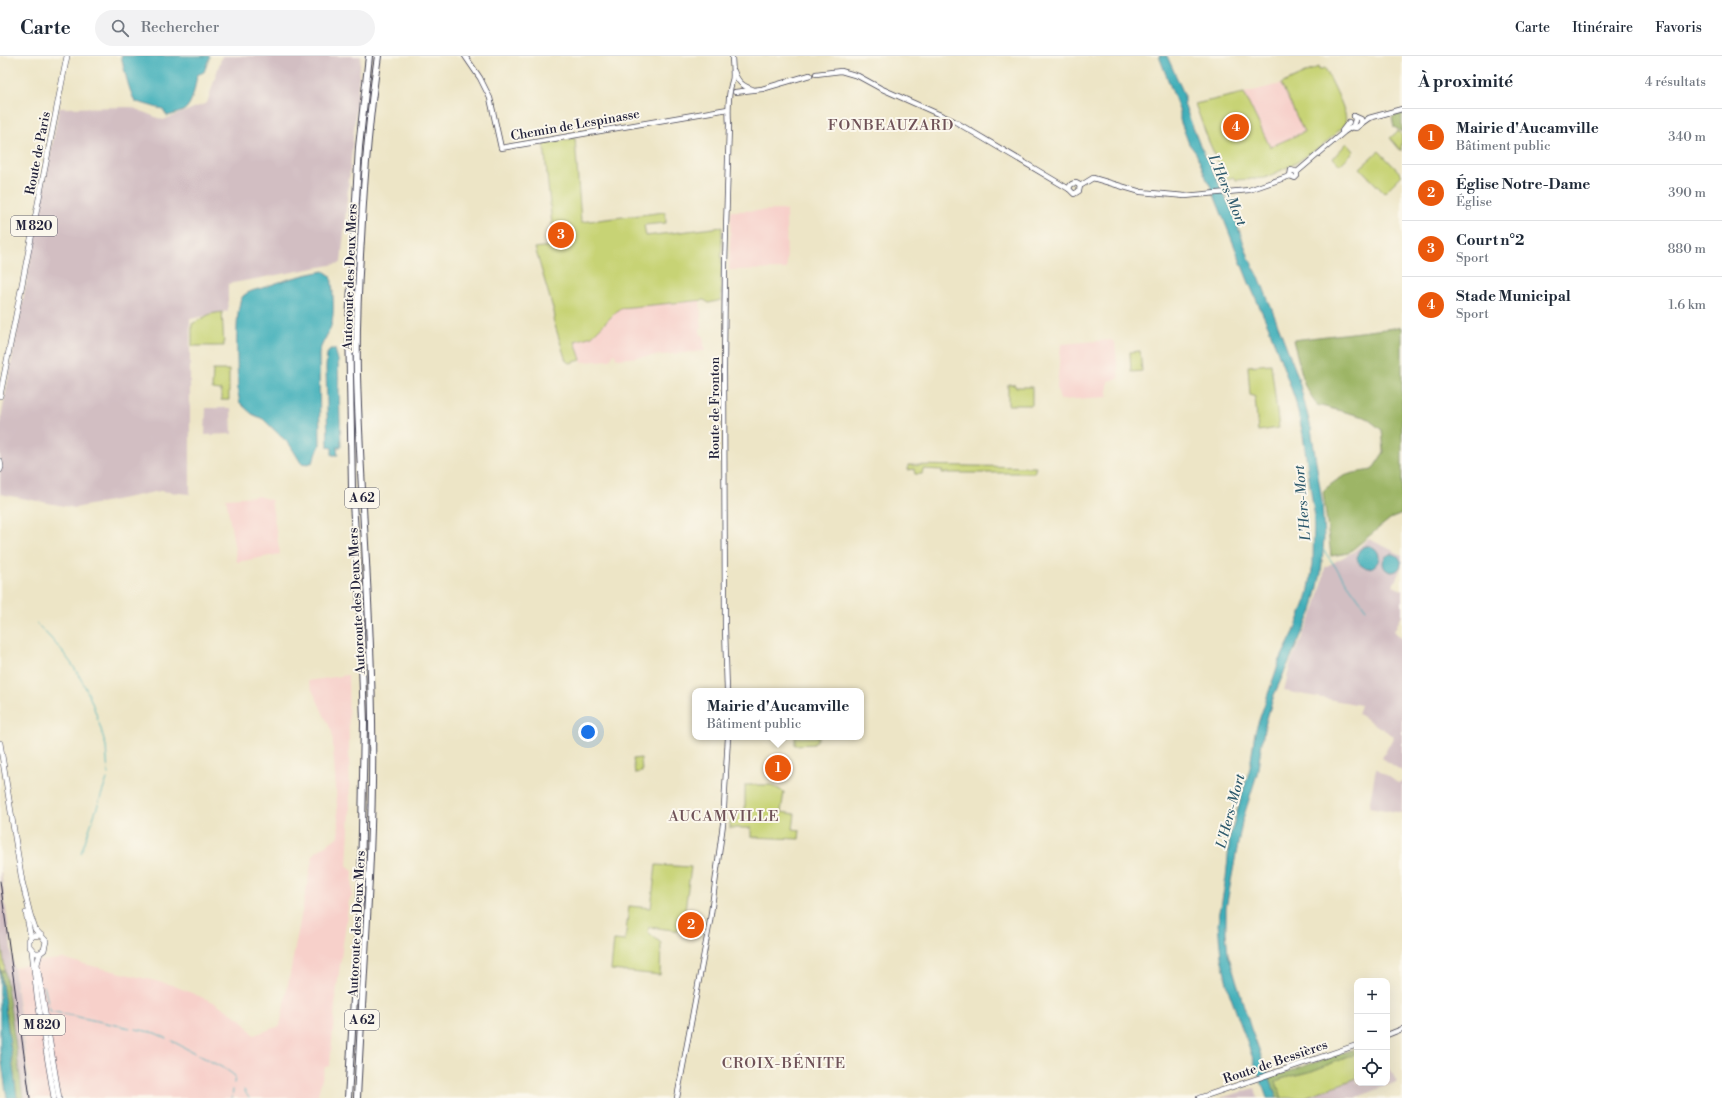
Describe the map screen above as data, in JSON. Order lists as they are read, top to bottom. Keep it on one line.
{"streets":{"highway":["Autoroute des Deux Mers","A 62"],"main road":["Chemin de Lespinasse","Route de Paris","M 820","Route de Fronton","Route de Bessières"]},"districts":["FONBEAUZARD","AUCAMVILLE","CROIX-BÉNITE"],"water":["L'Hers-Mort"],"page":{"header":"Carte","search":"Rechercher","nav":["Carte","Itinéraire","Favoris"],"heading":["À proximité","4 résultats"],"list":[{"mark":"1","name":"Mairie d'Aucamville","note":"Bâtiment public","value":"340 m"},{"mark":"2","name":"Église Notre-Dame","note":"Église","value":"390 m"},{"mark":"3","name":"Court n°2","note":"Sport","value":"880 m"},{"mark":"4","name":"Stade Municipal","note":"Sport","value":"1.6 km"}],"pins":["4","3","1","2"],"popup":["Mairie d'Aucamville","Bâtiment public"],"map_buttons":["+","−"]}}
